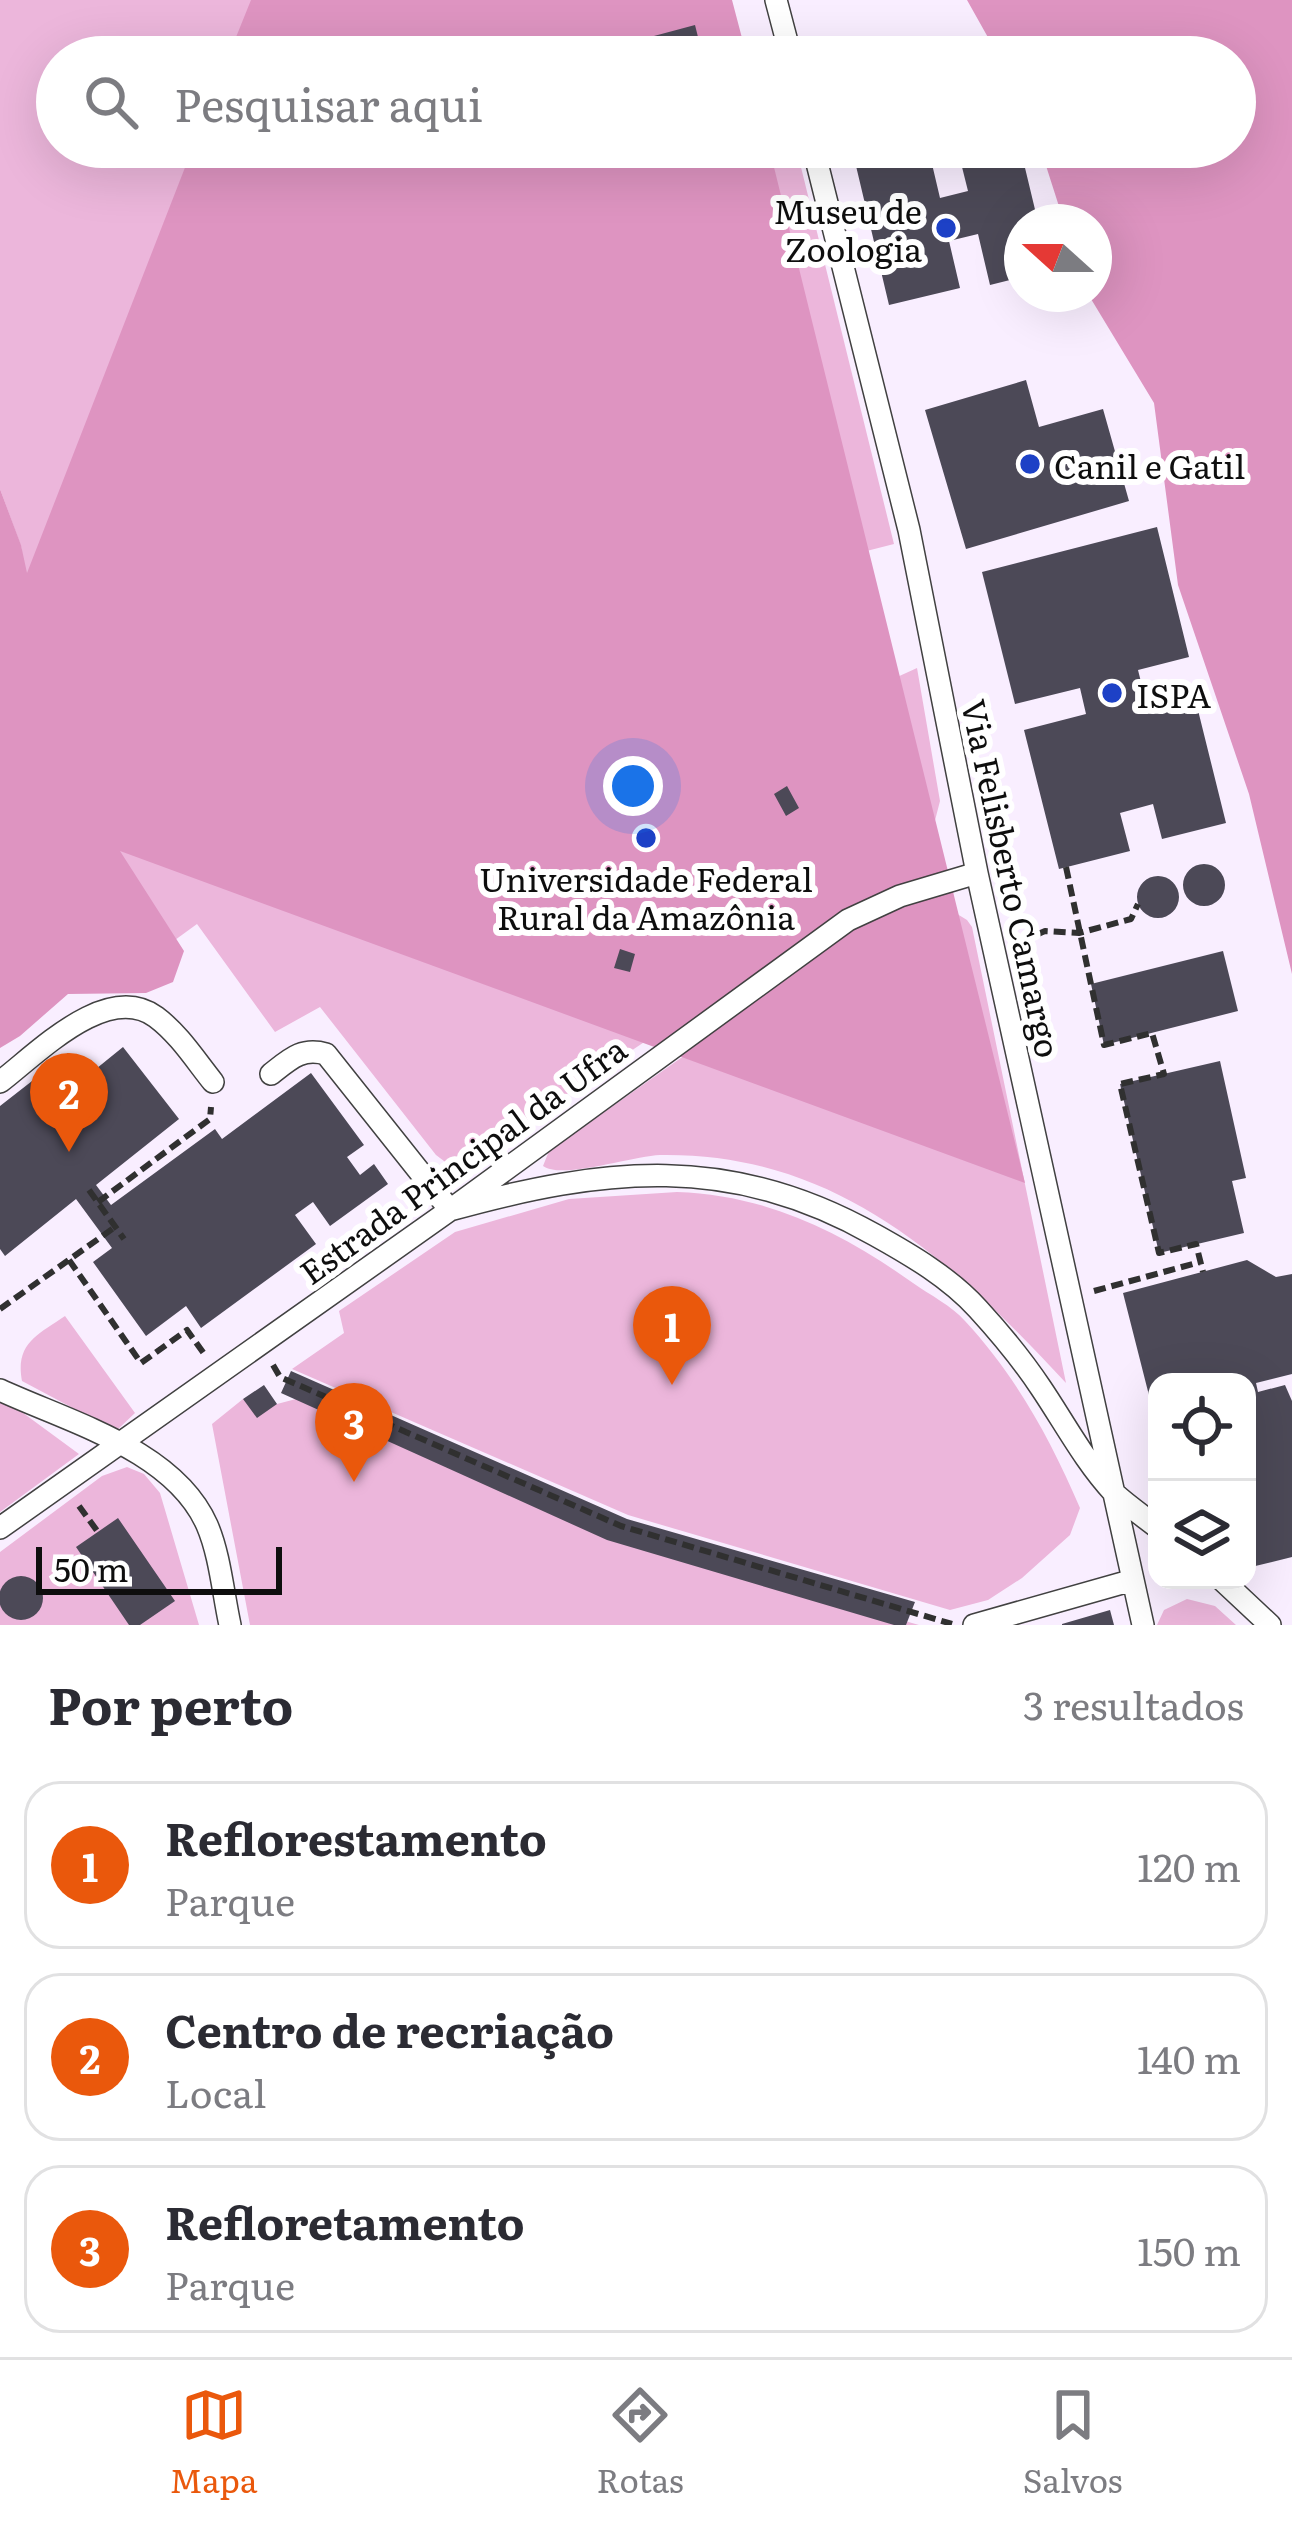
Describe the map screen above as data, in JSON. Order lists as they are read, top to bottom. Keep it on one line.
{"streets":{"lane":["Via Felisberto Camargo","Estrada Principal da Ufra"]},"crossings":[["Via Felisberto Camargo","Estrada Principal da Ufra"]],"places":["Museu de Zoologia","Canil e Gatil","ISPA","Universidade Federal Rural da Amazônia"],"scale_bar":"50 m","north":"left","page":{"search":"Pesquisar aqui","pins":["2","1","3"],"scale":"50 m","heading":["Por perto","3 resultados"],"list":[{"mark":"1","name":"Reflorestamento","note":"Parque","value":"120 m"},{"mark":"2","name":"Centro de recriação","note":"Local","value":"140 m"},{"mark":"3","name":"Refloretamento","note":"Parque","value":"150 m"}],"nav":["Mapa","Rotas","Salvos"]}}
